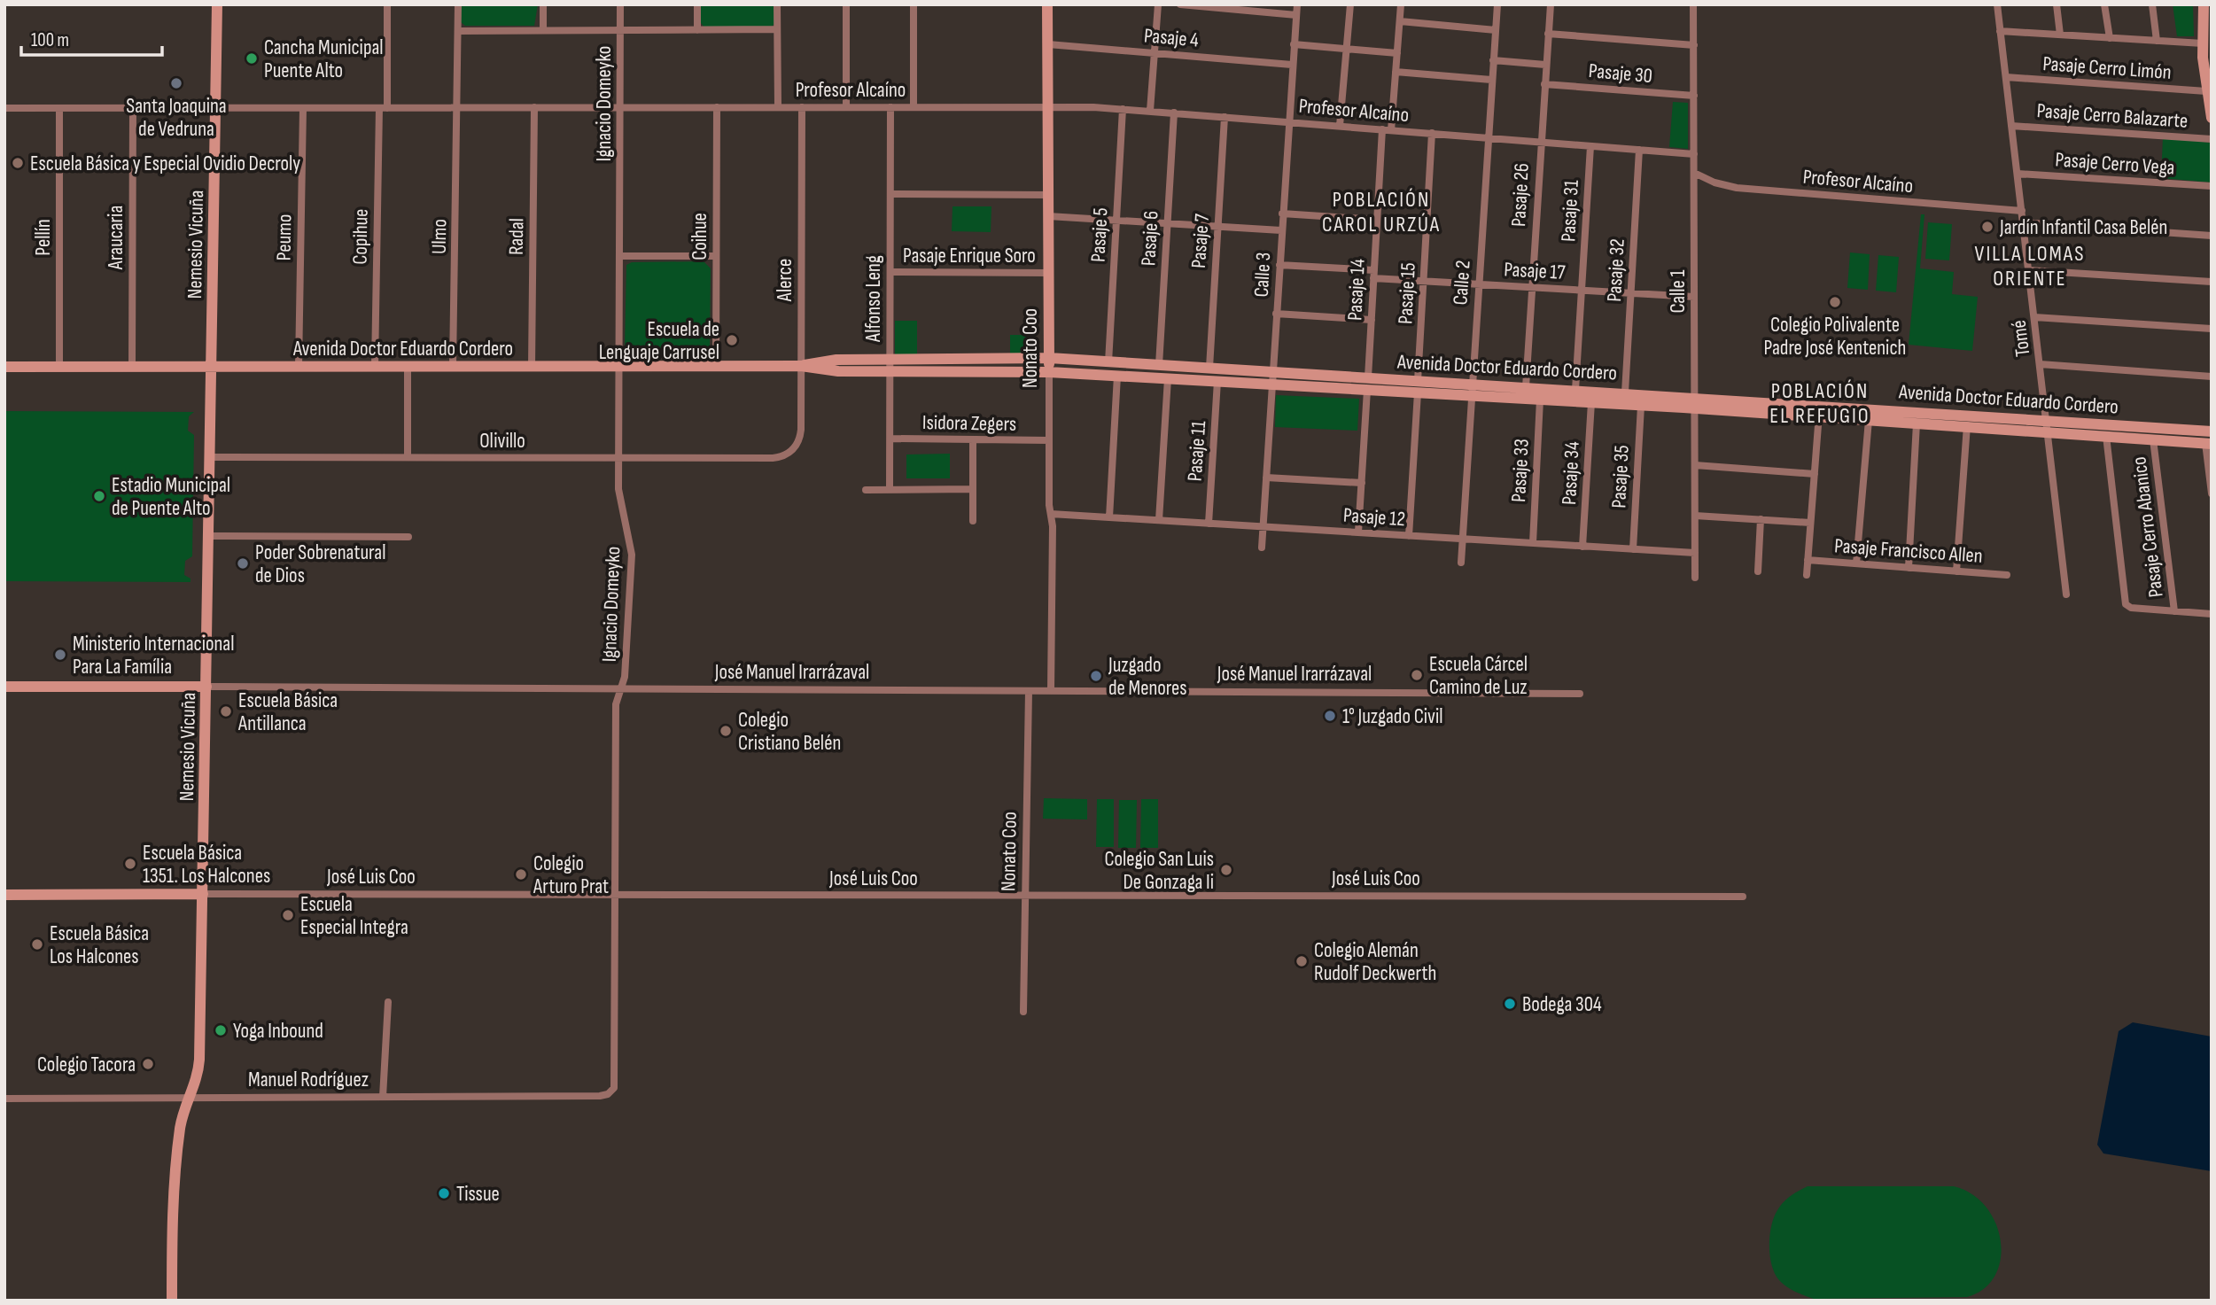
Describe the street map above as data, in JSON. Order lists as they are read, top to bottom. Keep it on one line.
{"streets":{"street":["Pasaje 4","Pasaje Cerro Limón","Pasaje 30","Profesor Alcaíno","Ignacio Domeyko","Pasaje Cerro Balazarte","Pasaje Cerro Vega","Pasaje 26","Pasaje 31","Pasaje 5","Copihue","Ulmo","Radal","Coihue","Pellín","Araucaria","Peumo","Pasaje 6","Pasaje 7","Nemesio Vicuña","Pasaje Enrique Soro","Pasaje 17","Pasaje 32","Calle 3","Alerce","Calle 2","Pasaje 14","Calle 1","Pasaje 15","Alfonso Leng","Tomé","Avenida Doctor Eduardo Cordero","Nonato Coo","Isidora Zegers","Olivillo","Pasaje 11","Pasaje 33","Pasaje 34","Pasaje 35","Pasaje 12","Pasaje Cerro Abanico","Pasaje Francisco Allen","José Manuel Irarrázaval","José Luis Coo","Manuel Rodríguez"]},"crossings":[["Pasaje 4","Calle 3"],["Pasaje 4","Nonato Coo"],["Pasaje Cerro Limón","Tomé"],["Pasaje 30","Pasaje 26"],["Pasaje 30","Calle 1"],["Profesor Alcaíno","Ignacio Domeyko"],["Profesor Alcaíno","Pasaje 26"],["Profesor Alcaíno","Pasaje 31"],["Profesor Alcaíno","Pasaje 5"],["Profesor Alcaíno","Copihue"],["Profesor Alcaíno","Ulmo"],["Profesor Alcaíno","Radal"],["Profesor Alcaíno","Coihue"],["Profesor Alcaíno","Pellín"],["Profesor Alcaíno","Araucaria"],["Profesor Alcaíno","Peumo"],["Profesor Alcaíno","Pasaje 6"],["Profesor Alcaíno","Pasaje 7"],["Profesor Alcaíno","Nemesio Vicuña"],["Profesor Alcaíno","Pasaje 32"],["Profesor Alcaíno","Calle 3"],["Profesor Alcaíno","Alerce"],["Profesor Alcaíno","Calle 2"],["Profesor Alcaíno","Pasaje 14"],["Profesor Alcaíno","Calle 1"],["Profesor Alcaíno","Pasaje 15"],["Profesor Alcaíno","Alfonso Leng"],["Profesor Alcaíno","Tomé"],["Profesor Alcaíno","Nonato Coo"],["Ignacio Domeyko","Avenida Doctor Eduardo Cordero"],["Ignacio Domeyko","Olivillo"],["Ignacio Domeyko","José Manuel Irarrázaval"],["Ignacio Domeyko","José Luis Coo"],["Ignacio Domeyko","Manuel Rodríguez"],["Pasaje Cerro Balazarte","Tomé"],["Pasaje Cerro Vega","Tomé"],["Pasaje 26","Pasaje 17"],["Pasaje 26","Avenida Doctor Eduardo Cordero"],["Pasaje 31","Pasaje 17"],["Pasaje 31","Avenida Doctor Eduardo Cordero"],["Pasaje 5","Avenida Doctor Eduardo Cordero"],["Copihue","Avenida Doctor Eduardo Cordero"],["Ulmo","Avenida Doctor Eduardo Cordero"],["Radal","Avenida Doctor Eduardo Cordero"],["Coihue","Avenida Doctor Eduardo Cordero"],["Pellín","Avenida Doctor Eduardo Cordero"],["Araucaria","Avenida Doctor Eduardo Cordero"],["Peumo","Avenida Doctor Eduardo Cordero"],["Pasaje 6","Avenida Doctor Eduardo Cordero"],["Pasaje 7","Avenida Doctor Eduardo Cordero"],["Nemesio Vicuña","Avenida Doctor Eduardo Cordero"],["Nemesio Vicuña","Olivillo"],["Nemesio Vicuña","José Manuel Irarrázaval"],["Nemesio Vicuña","José Luis Coo"],["Nemesio Vicuña","Manuel Rodríguez"],["Pasaje Enrique Soro","Alfonso Leng"],["Pasaje Enrique Soro","Nonato Coo"],["Pasaje 17","Pasaje 32"],["Pasaje 17","Calle 3"],["Pasaje 17","Calle 2"],["Pasaje 17","Pasaje 14"],["Pasaje 17","Calle 1"],["Pasaje 17","Pasaje 15"],["Pasaje 32","Avenida Doctor Eduardo Cordero"],["Calle 3","Avenida Doctor Eduardo Cordero"],["Calle 3","Pasaje 12"],["Alerce","Avenida Doctor Eduardo Cordero"],["Alerce","Olivillo"],["Calle 2","Avenida Doctor Eduardo Cordero"],["Calle 2","Pasaje 12"],["Pasaje 14","Avenida Doctor Eduardo Cordero"],["Calle 1","Avenida Doctor Eduardo Cordero"],["Calle 1","Pasaje 12"],["Pasaje 15","Avenida Doctor Eduardo Cordero"],["Alfonso Leng","Avenida Doctor Eduardo Cordero"],["Alfonso Leng","Isidora Zegers"],["Tomé","Avenida Doctor Eduardo Cordero"],["Avenida Doctor Eduardo Cordero","Nonato Coo"],["Avenida Doctor Eduardo Cordero","Pasaje 11"],["Avenida Doctor Eduardo Cordero","Pasaje 33"],["Avenida Doctor Eduardo Cordero","Pasaje 34"],["Avenida Doctor Eduardo Cordero","Pasaje 35"],["Avenida Doctor Eduardo Cordero","Pasaje Cerro Abanico"],["Nonato Coo","Isidora Zegers"],["Nonato Coo","Pasaje 12"],["Nonato Coo","José Manuel Irarrázaval"],["Nonato Coo","José Luis Coo"],["Pasaje 11","Pasaje 12"],["Pasaje 33","Pasaje 12"],["Pasaje 34","Pasaje 12"],["Pasaje 35","Pasaje 12"]],"districts":["POBLACIÓN CAROL URZÚA","VILLA LOMAS ORIENTE","POBLACIÓN EL REFUGIO"],"places":["Cancha Municipal Puente Alto","Santa Joaquina de Vedruna","Escuela Básica y Especial Ovidio Decroly","Jardín Infantil Casa Belén","Colegio Polivalente Padre José Kentenich","Escuela de Lenguaje Carrusel","Estadio Municipal de Puente Alto","Poder Sobrenatural de Dios","Ministerio Internacional Para La Família","Escuela Cárcel Camino de Luz","Juzgado de Menores","Escuela Básica Antillanca","1° Juzgado Civil","Colegio Cristiano Belén","Escuela Básica 1351. Los Halcones","Colegio San Luis De Gonzaga Ii","Colegio Arturo Prat","Escuela Especial Integra","Escuela Básica Los Halcones","Colegio Alemán Rudolf Deckwerth","Bodega 304","Yoga Inbound","Colegio Tacora","Tissue"],"scale_bar":"100 m"}
